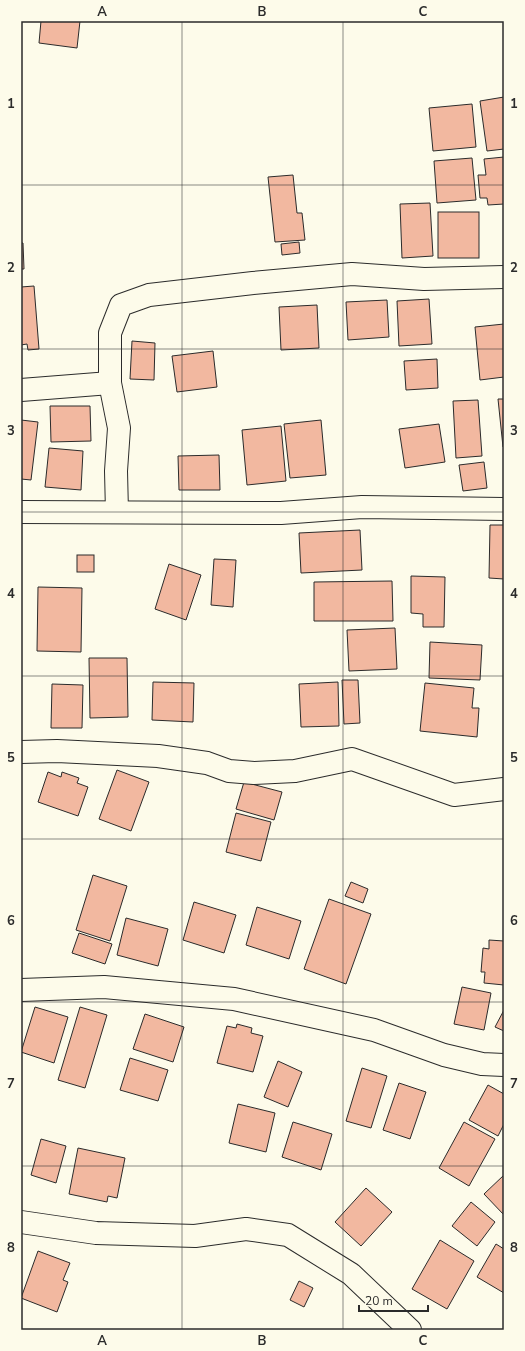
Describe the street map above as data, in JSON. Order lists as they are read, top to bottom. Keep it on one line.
{"scale_bar":"20 m","grid":{"columns":["A","B","C"],"rows":["1","2","3","4","5","6","7","8"]}}
